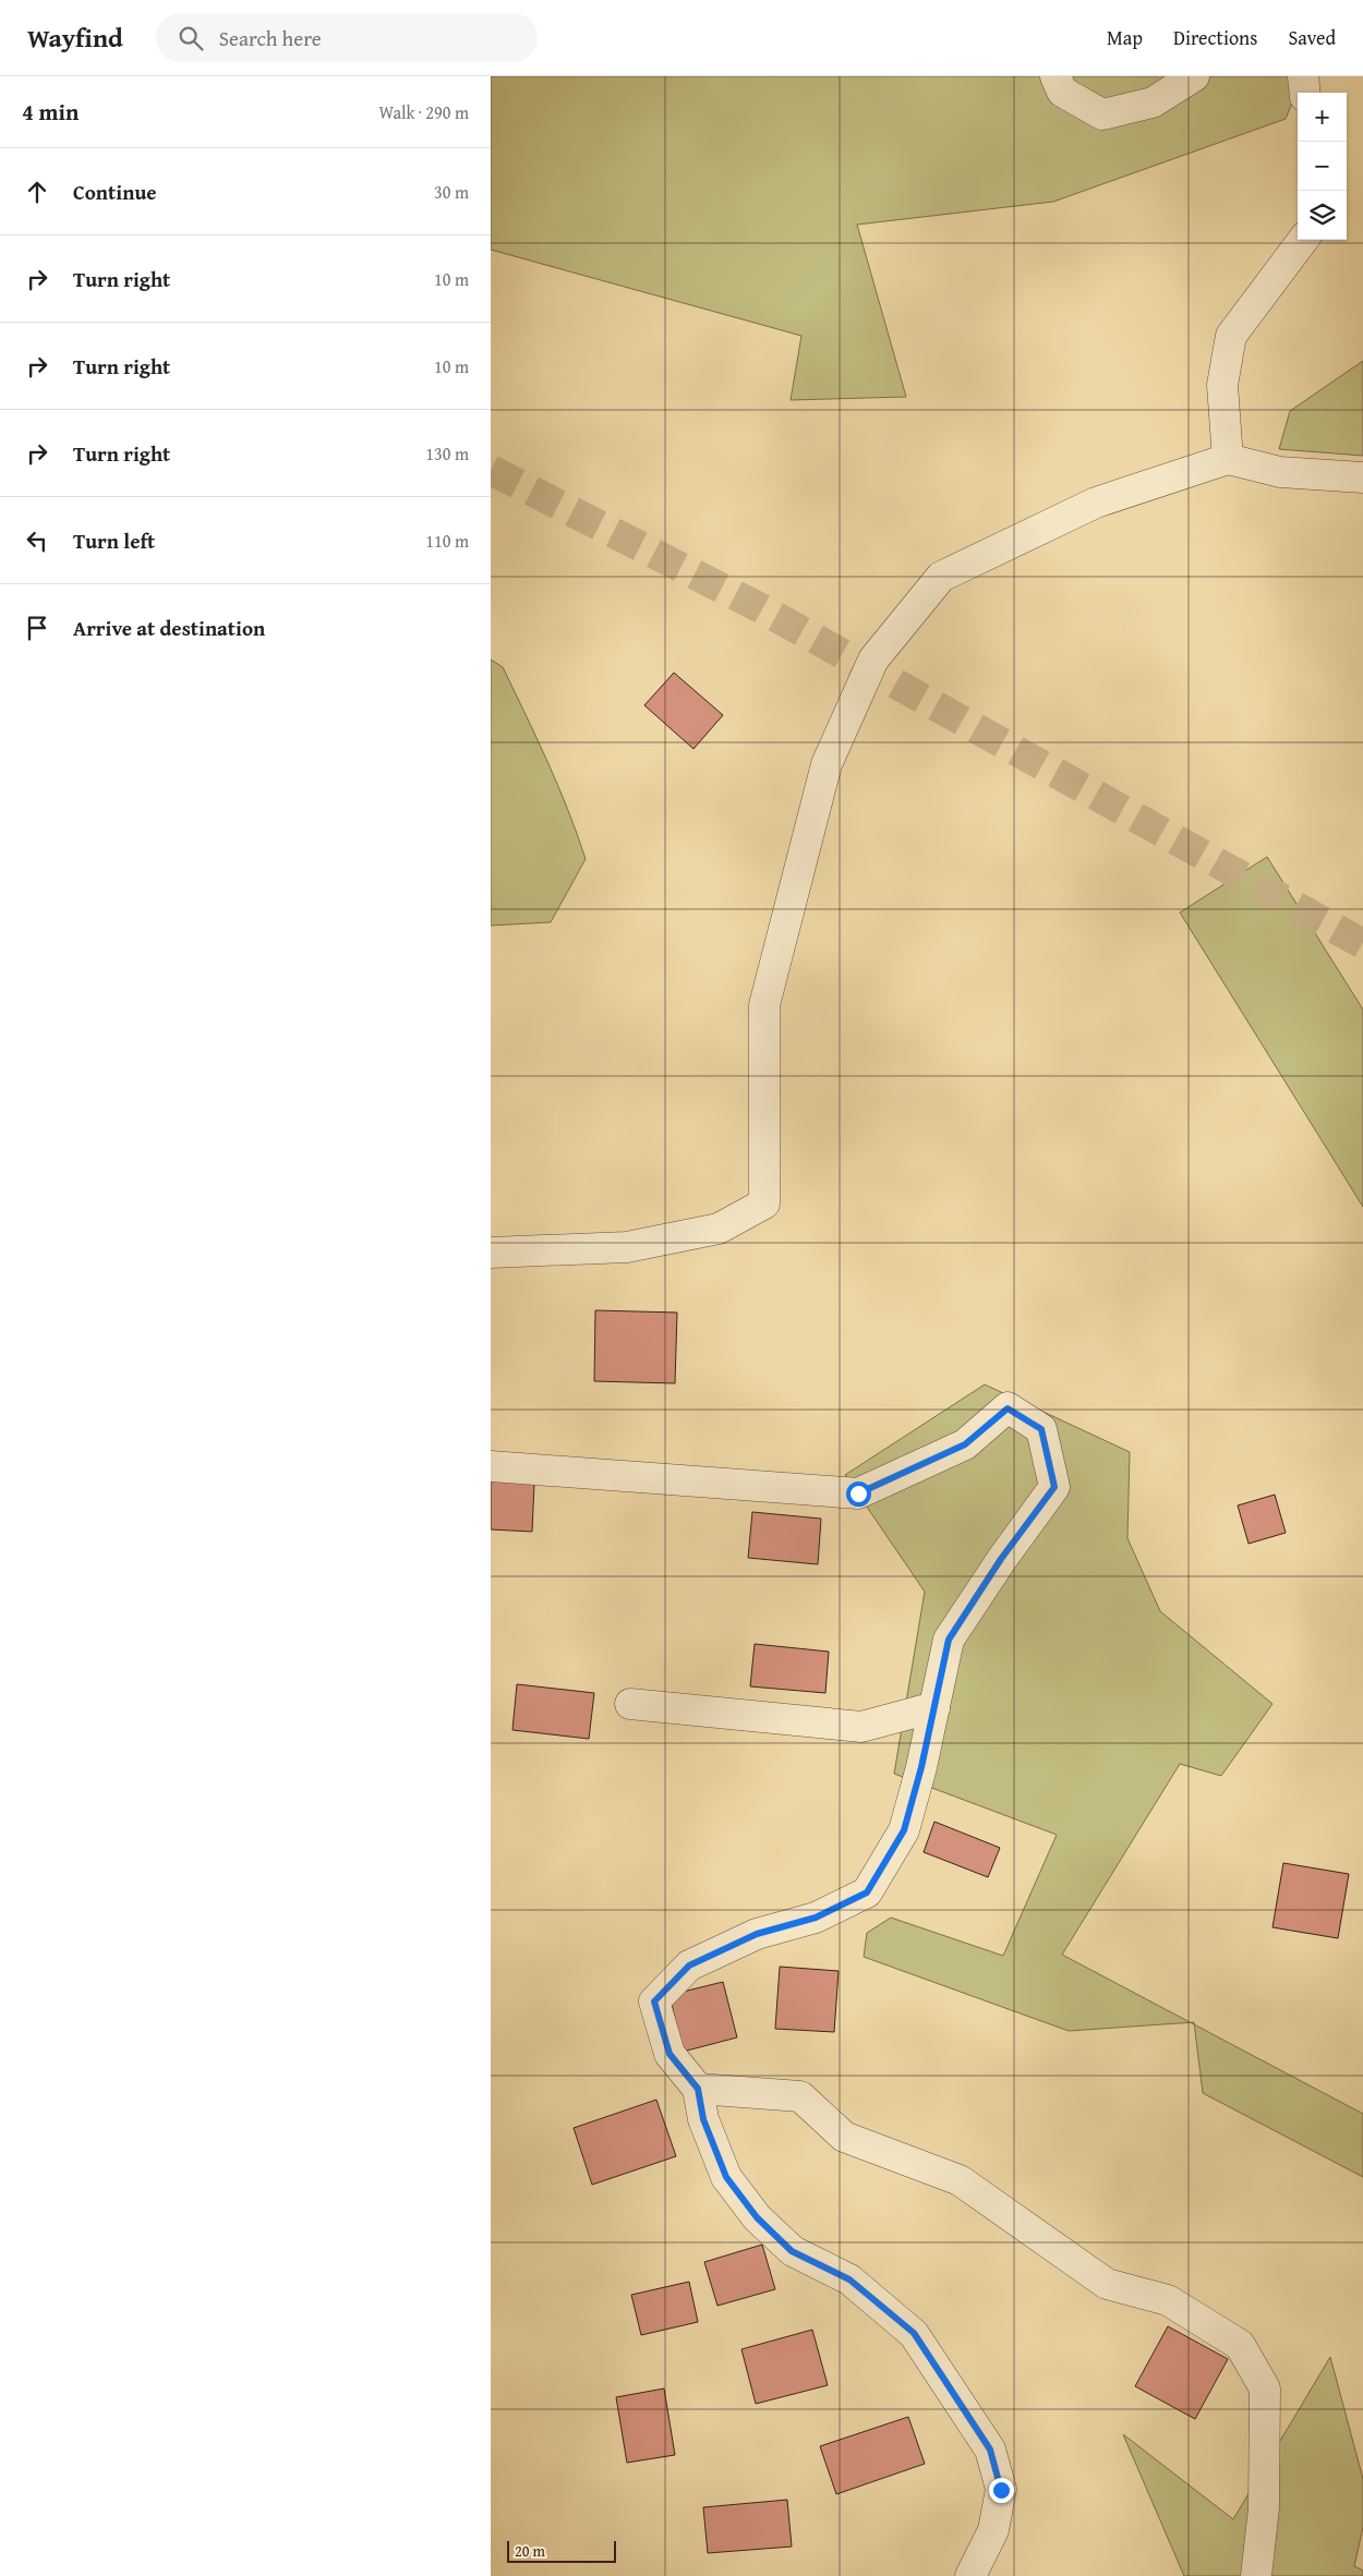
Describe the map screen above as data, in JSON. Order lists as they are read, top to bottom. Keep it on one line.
{"scale_bar":"20 m","page":{"header":"Wayfind","search":"Search here","nav":["Map","Directions","Saved"],"heading":["4 min","Walk · 290 m"],"map_buttons":["+","−"],"list":[["Continue","30 m"],["Turn right","10 m"],["Turn right","10 m"],["Turn right","130 m"],["Turn left","110 m"],"Arrive at destination"],"scale":"20 m"}}
